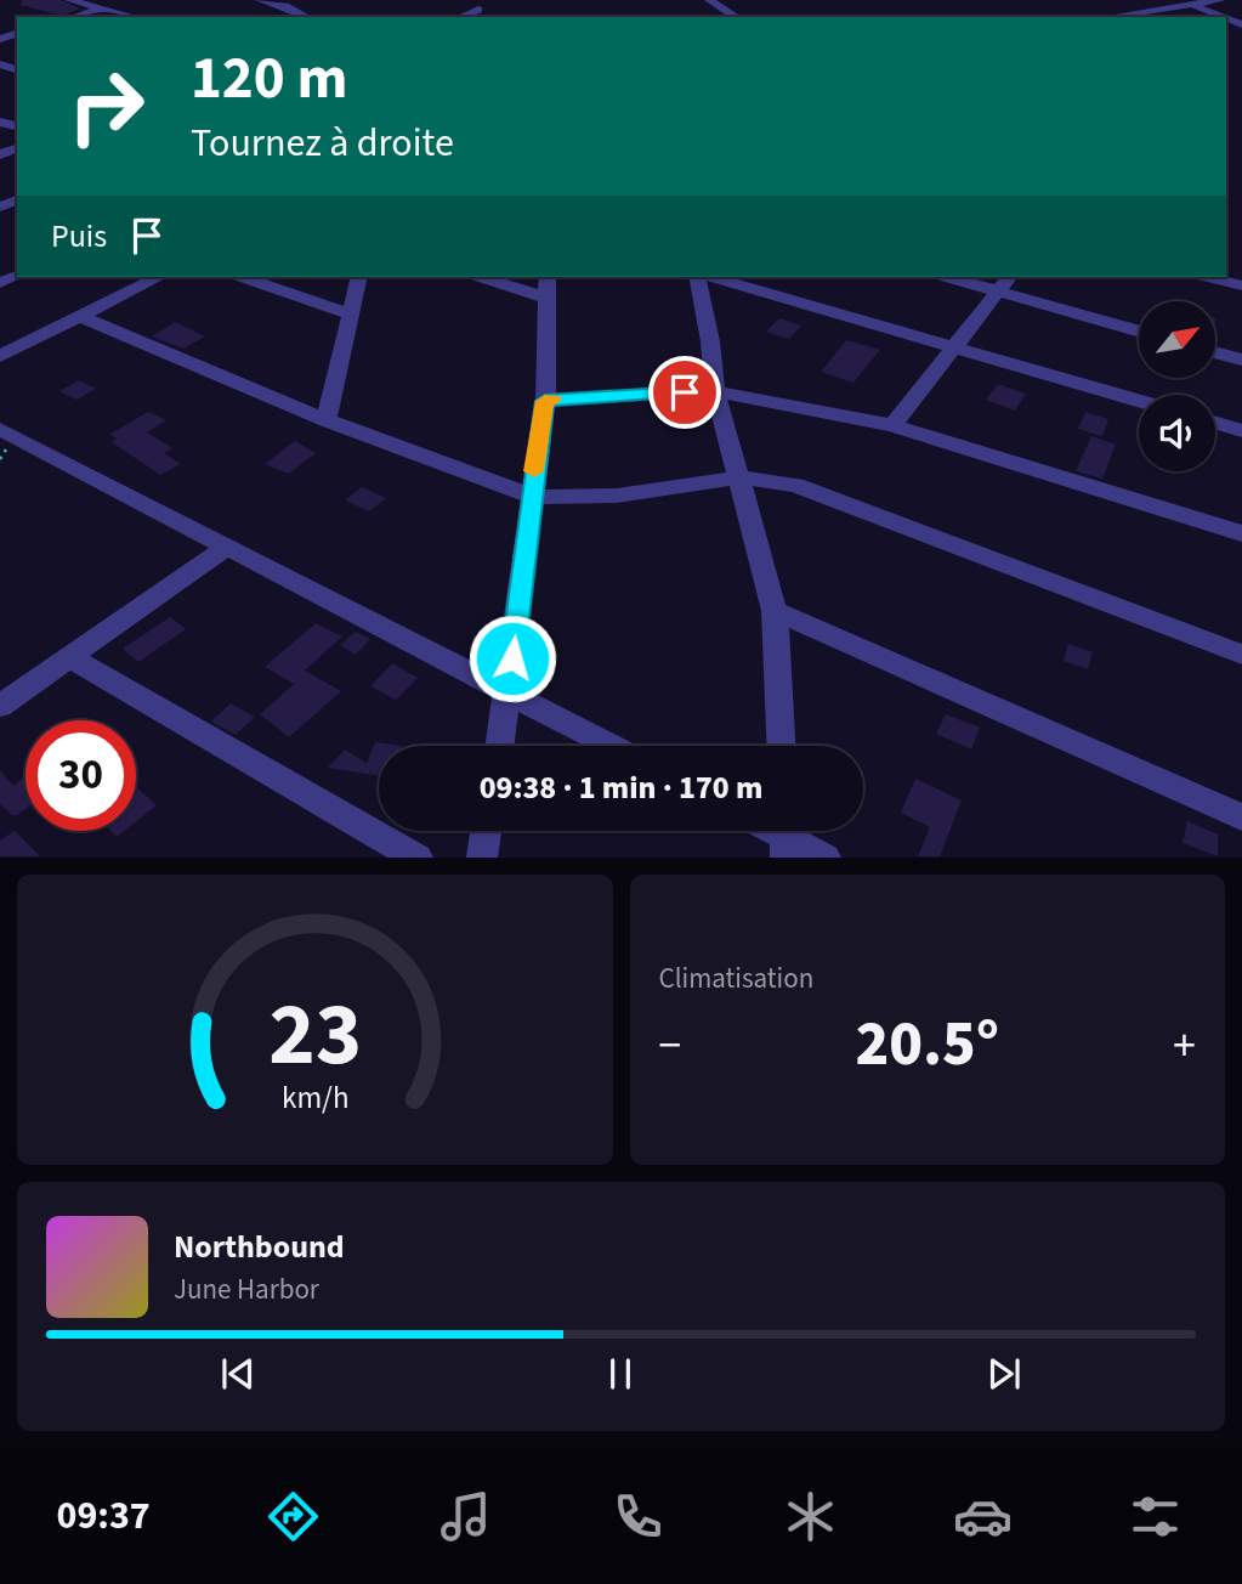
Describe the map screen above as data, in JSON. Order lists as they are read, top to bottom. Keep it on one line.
{"north":"top right","page":{"turn":["120 m","Tournez à droite"],"then":"Puis","limit":"30","trip":"09:38 · 1 min · 170 m","tile":"Climatisation","heat":["−","20.5°","+"],"song":["Northbound","June Harbor"],"tabs":"09:37","gauge":["23","km/h"]}}
